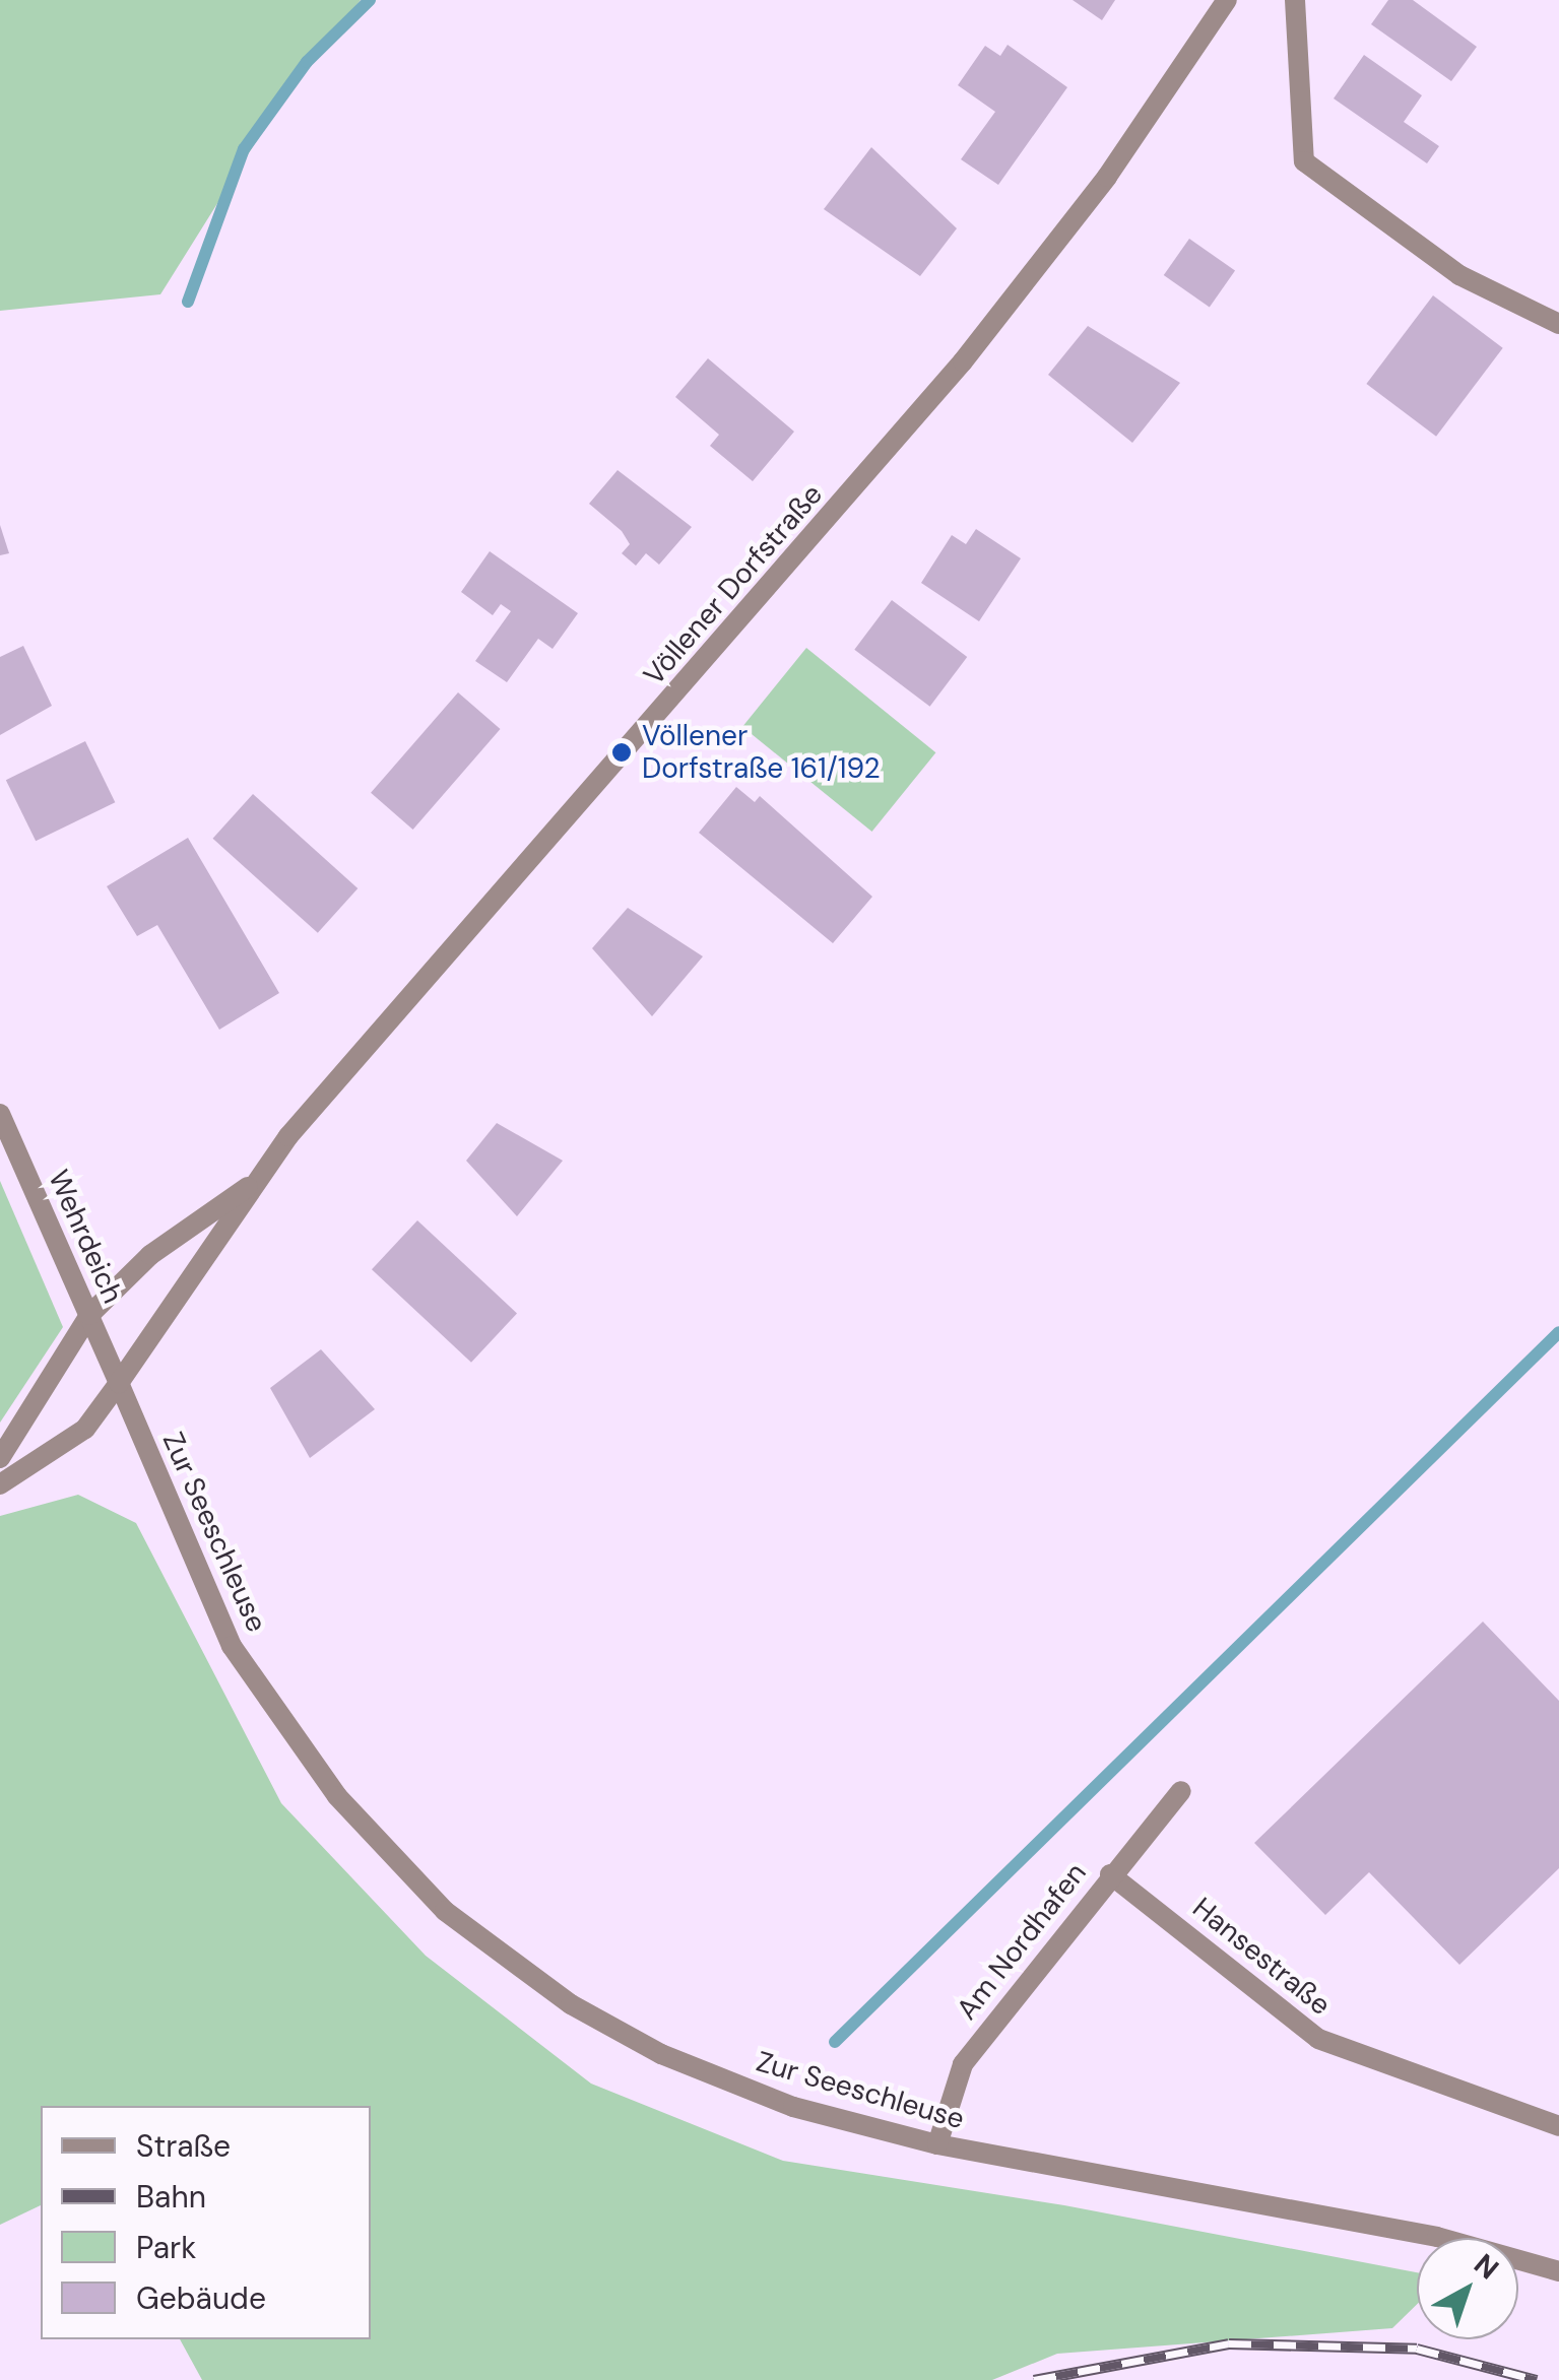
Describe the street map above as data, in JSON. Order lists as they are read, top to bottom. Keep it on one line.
{"streets":{"street":["Völlener Dorfstraße","Wehrdeich","Zur Seeschleuse","Am Nordhafen","Hansestraße"]},"crossings":[["Völlener Dorfstraße","Wehrdeich"],["Völlener Dorfstraße","Zur Seeschleuse"],["Wehrdeich","Zur Seeschleuse"],["Zur Seeschleuse","Am Nordhafen"],["Am Nordhafen","Hansestraße"]],"places":["Völlener Dorfstraße 161/192"],"legend":["Straße","Bahn","Park","Gebäude"],"north":"top right"}
